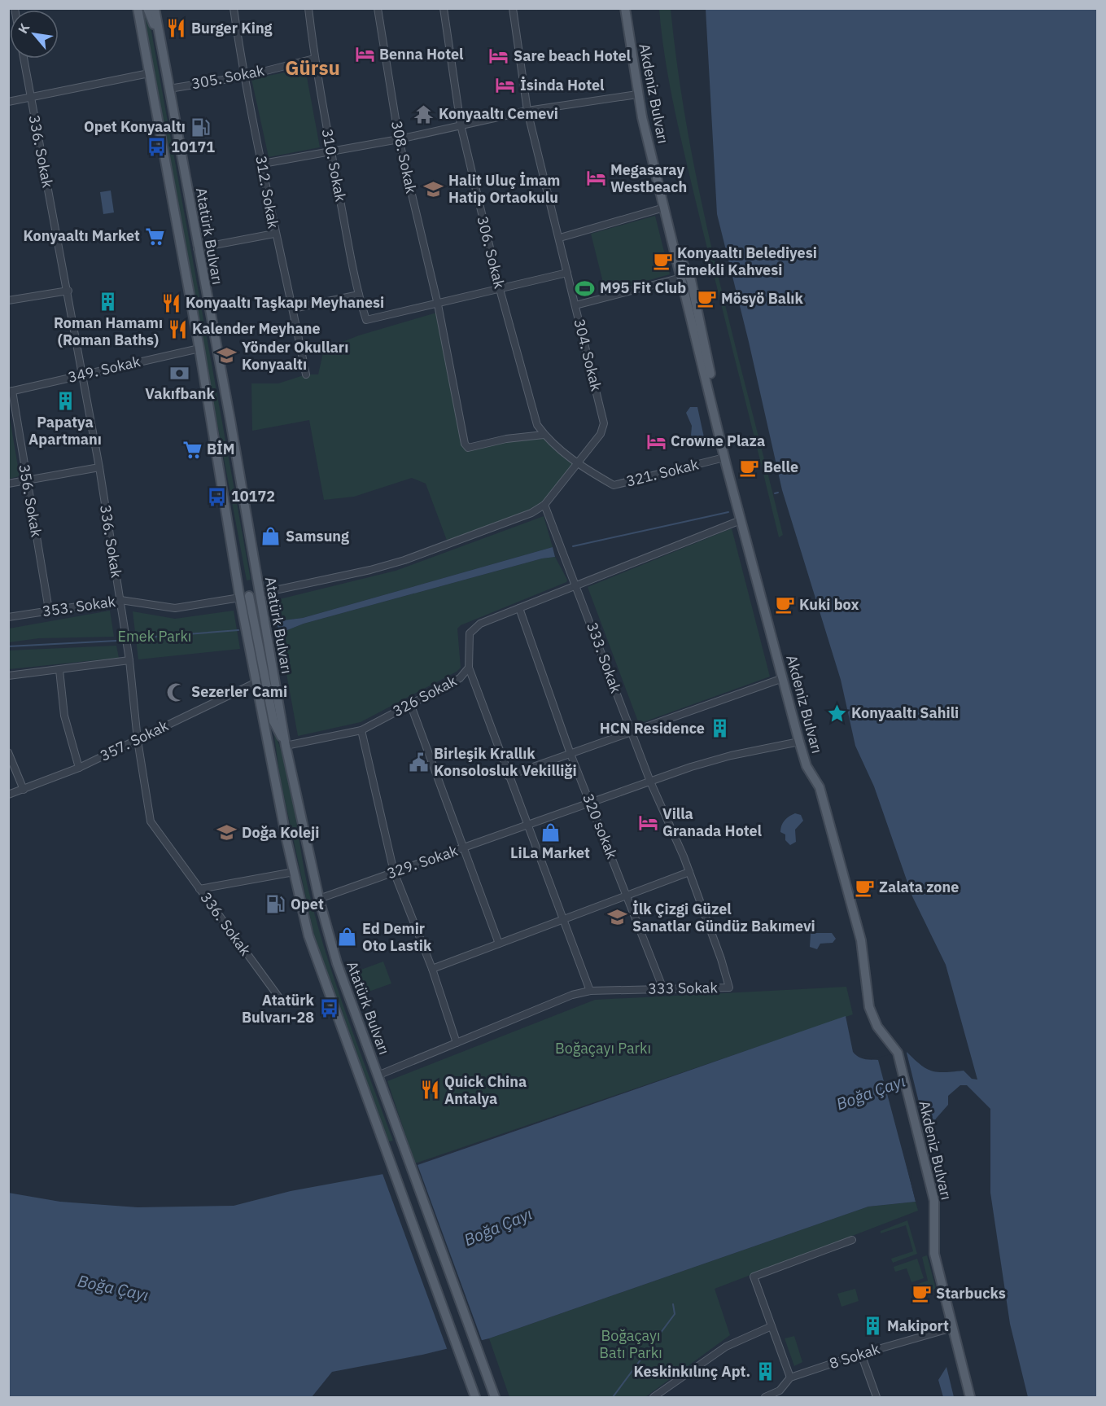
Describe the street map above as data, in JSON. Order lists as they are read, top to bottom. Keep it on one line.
{"streets":{"main road":["Akdeniz Bulvarı","Atatürk Bulvarı"],"street":["305. Sokak","336. Sokak","308. Sokak","310. Sokak","312. Sokak","306. Sokak","304. Sokak","349. Sokak","321. Sokak","356. Sokak","353. Sokak","333. Sokak","326 Sokak","357. Sokak","320 sokak","329. Sokak","333 Sokak","8 Sokak"]},"crossings":[["305. Sokak","310. Sokak"],["305. Sokak","312. Sokak"],["305. Sokak","Atatürk Bulvarı"],["Akdeniz Bulvarı","321. Sokak"],["Akdeniz Bulvarı","326 Sokak"],["Akdeniz Bulvarı","329. Sokak"],["Akdeniz Bulvarı","8 Sokak"],["336. Sokak","349. Sokak"],["336. Sokak","353. Sokak"],["336. Sokak","357. Sokak"],["308. Sokak","310. Sokak"],["308. Sokak","306. Sokak"],["308. Sokak","321. Sokak"],["Atatürk Bulvarı","349. Sokak"],["Atatürk Bulvarı","353. Sokak"],["Atatürk Bulvarı","326 Sokak"],["Atatürk Bulvarı","357. Sokak"],["Atatürk Bulvarı","329. Sokak"],["Atatürk Bulvarı","333 Sokak"],["306. Sokak","321. Sokak"],["304. Sokak","321. Sokak"],["349. Sokak","356. Sokak"],["356. Sokak","353. Sokak"],["333. Sokak","326 Sokak"],["333. Sokak","333 Sokak"],["326 Sokak","320 sokak"],["320 sokak","329. Sokak"],["320 sokak","333 Sokak"],["329. Sokak","333 Sokak"]],"districts":["Gürsu"],"water":["Boğa Çayı"],"parks":["Emek Parkı","Boğaçayı Parkı","Boğaçayı Batı Parkı"],"places":{"restaurant":["Burger King","Konyaaltı Taşkapı Meyhanesi","Kalender Meyhane","Quick China Antalya"],"hotel":["Benna Hotel","Sare beach Hotel","İsinda Hotel","Megasaray Westbeach","Crowne Plaza","Villa Granada Hotel"],"temple":["Konyaaltı Cemevi"],"fuel station":["Opet Konyaaltı","Opet"],"bus stop":["10171","10172","Atatürk Bulvarı-28"],"school or university":["Halit Uluç İmam Hatip Ortaokulu","Yönder Okulları Konyaaltı","Doğa Koleji","İlk Çizgi Güzel Sanatlar Gündüz Bakımevi"],"supermarket":["Konyaaltı Market","BİM"],"cafe":["Konyaaltı Belediyesi Emekli Kahvesi","Mösyö Balık","Belle","Kuki box","Zalata zone","Starbucks"],"sports":["M95 Fit Club"],"building":["Roman Hamamı (Roman Baths)","Papatya Apartmanı","HCN Residence","Makiport","Keskinkılınç Apt."],"bank":["Vakıfbank"],"shop":["Samsung","LiLa Market","Ed Demir Oto Lastik"],"mosque":["Sezerler Cami"],"place":["Konyaaltı Sahili"],"public building":["Birleşik Krallık Konsolosluk Vekilliği"]},"north":"top left"}
